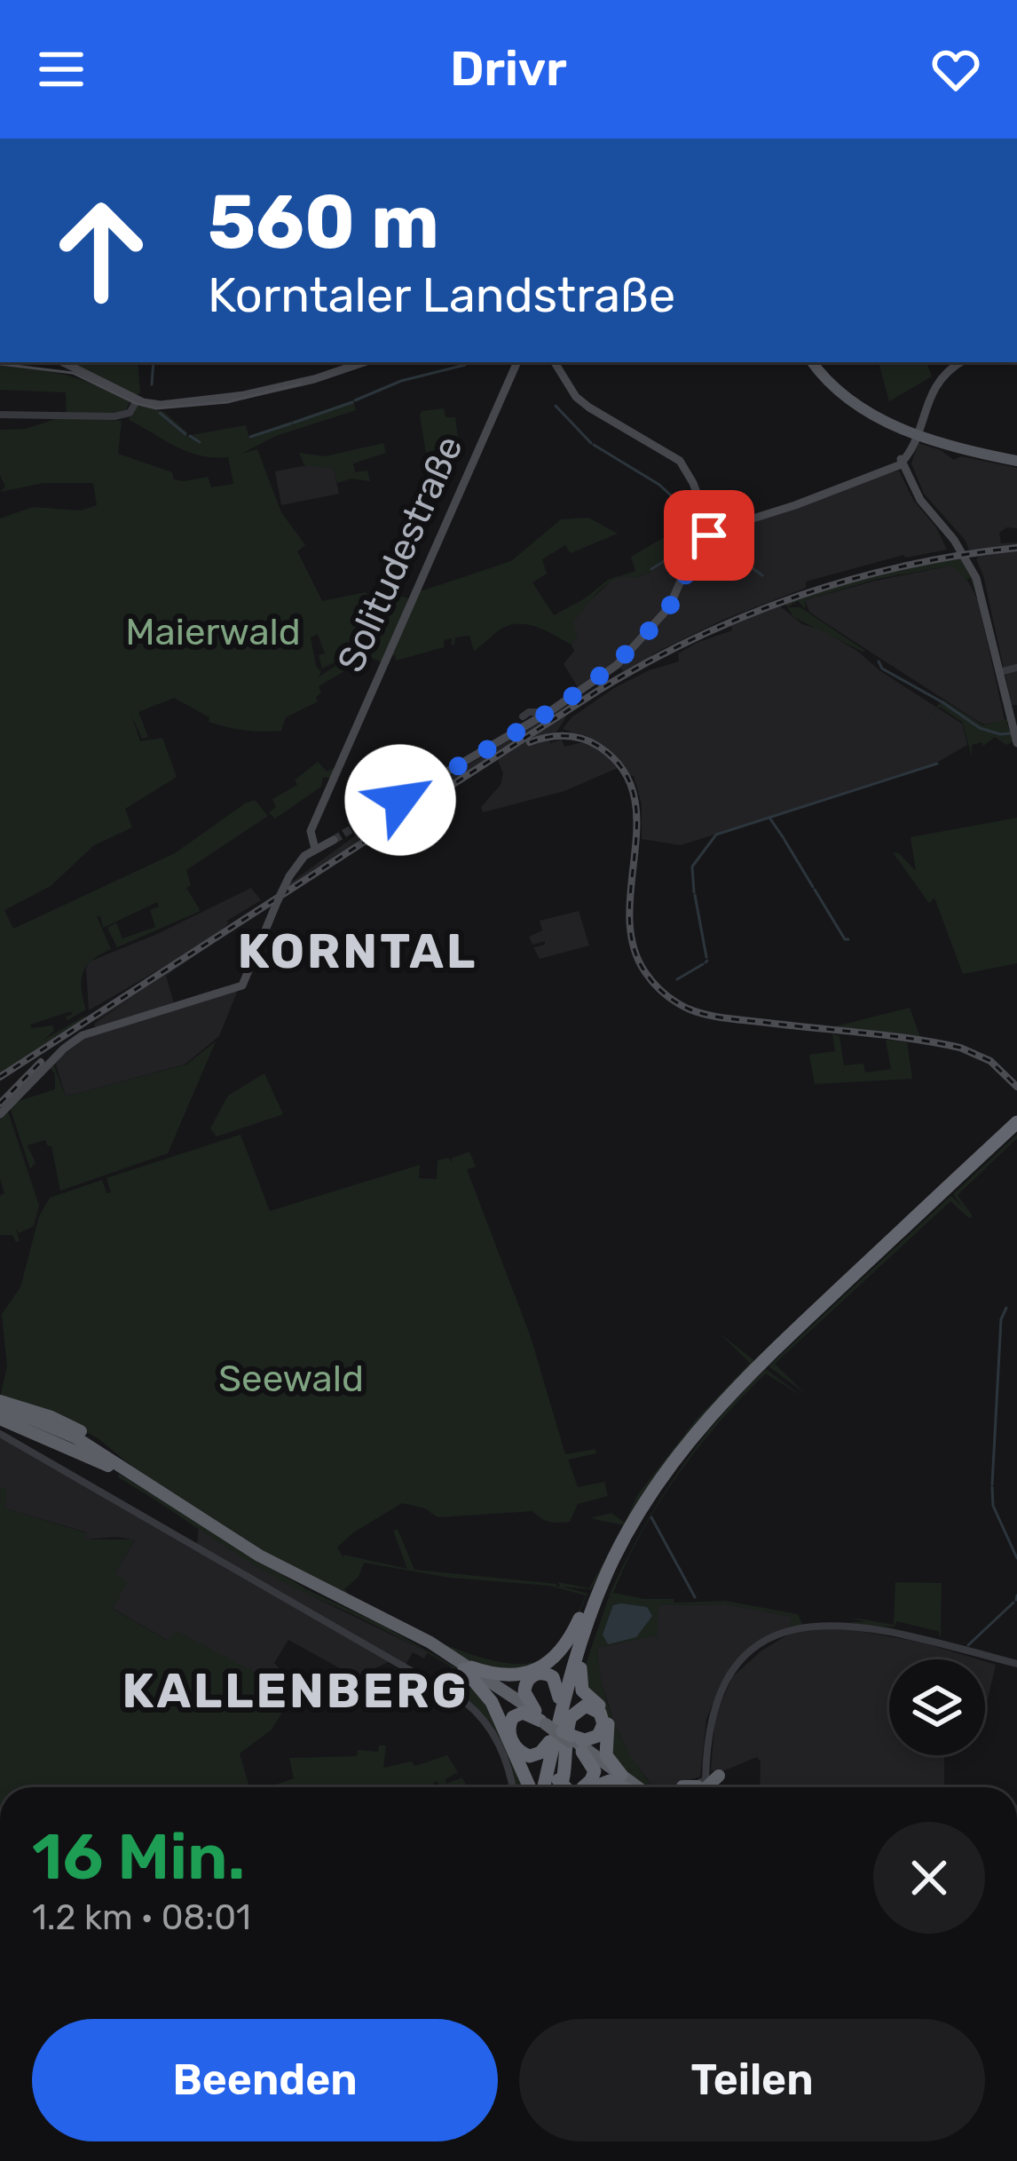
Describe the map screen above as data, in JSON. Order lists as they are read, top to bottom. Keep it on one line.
{"streets":{"main road":["Solitudestraße"]},"districts":["KORNTAL","KALLENBERG"],"parks":["Maierwald","Seewald"],"page":{"header":"Drivr","turn":["560 m","Korntaler Landstraße"],"heading":["16 Min.","1.2 km · 08:01"],"buttons":["Beenden","Teilen"]}}
